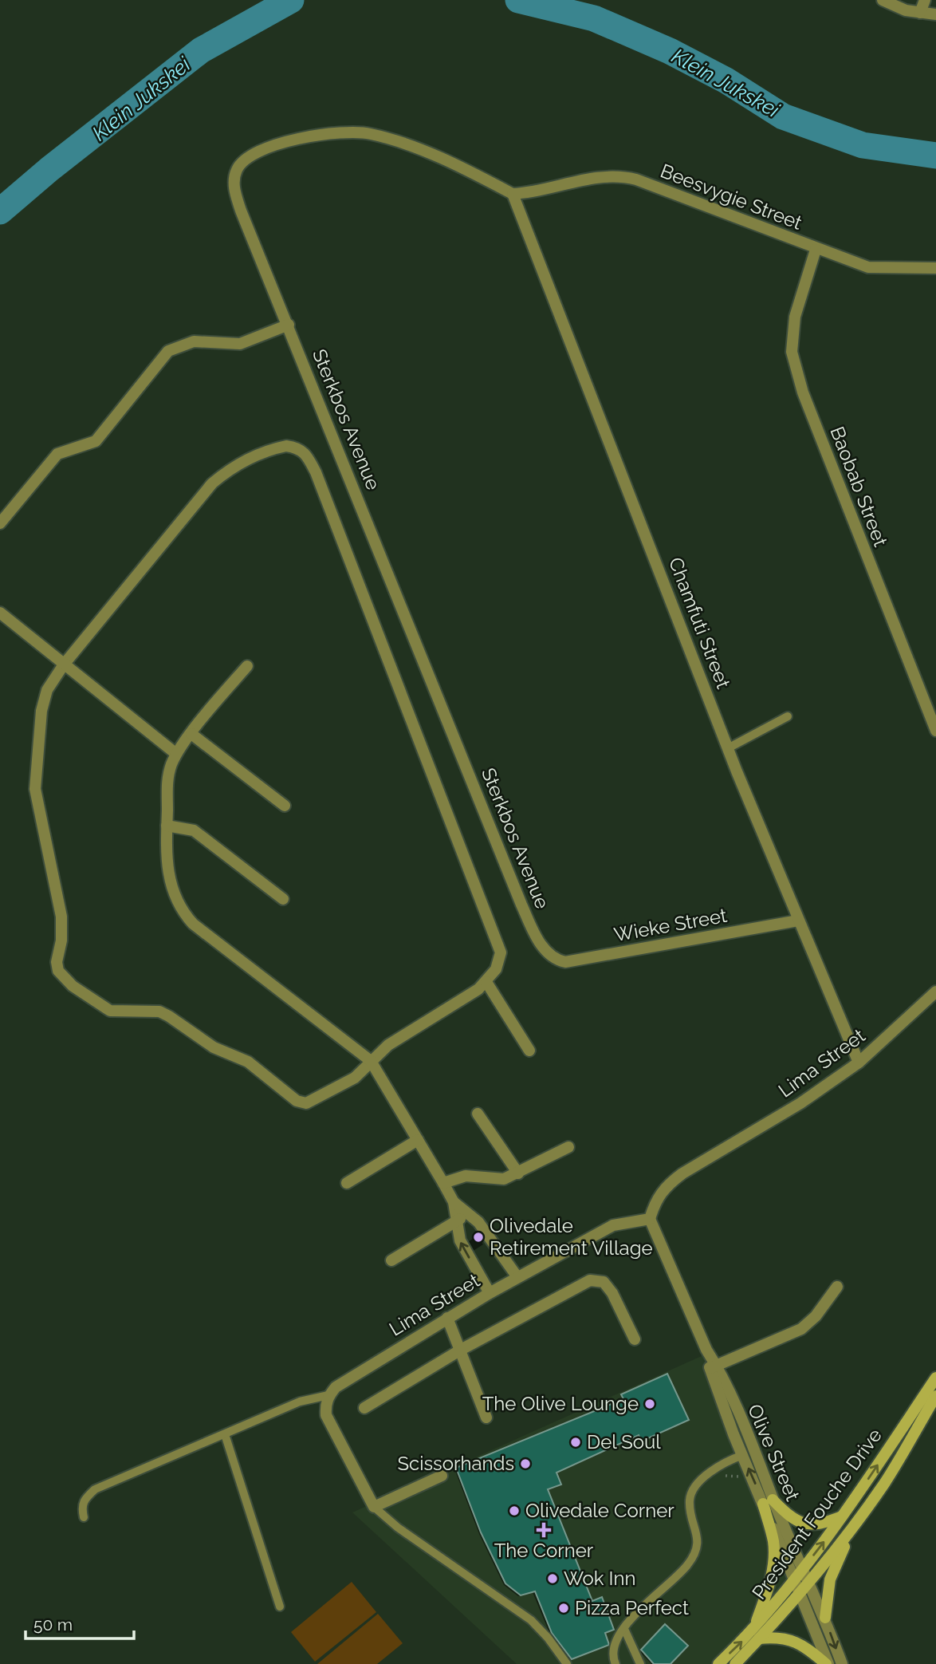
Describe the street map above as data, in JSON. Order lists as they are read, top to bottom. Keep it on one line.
{"streets":{"street":["Beesvygie Street","Sterkbos Avenue","Baobab Street","Chamfuti Street","Wieke Street","Lima Street","Olive Street","President Fouche Drive"]},"crossings":[["Beesvygie Street","Sterkbos Avenue"],["Beesvygie Street","Baobab Street"],["Beesvygie Street","Chamfuti Street"],["Sterkbos Avenue","Chamfuti Street"],["Sterkbos Avenue","Wieke Street"],["Chamfuti Street","Wieke Street"],["Chamfuti Street","Lima Street"],["Lima Street","Olive Street"],["Olive Street","President Fouche Drive"]],"water":["Klein Jukskei"],"places":{"other":["Olivedale Retirement Village","The Olive Lounge","Del Soul","Scissorhands","Olivedale Corner","Wok Inn","Pizza Perfect"],"health":["The Corner"]},"scale_bar":"50 m"}
